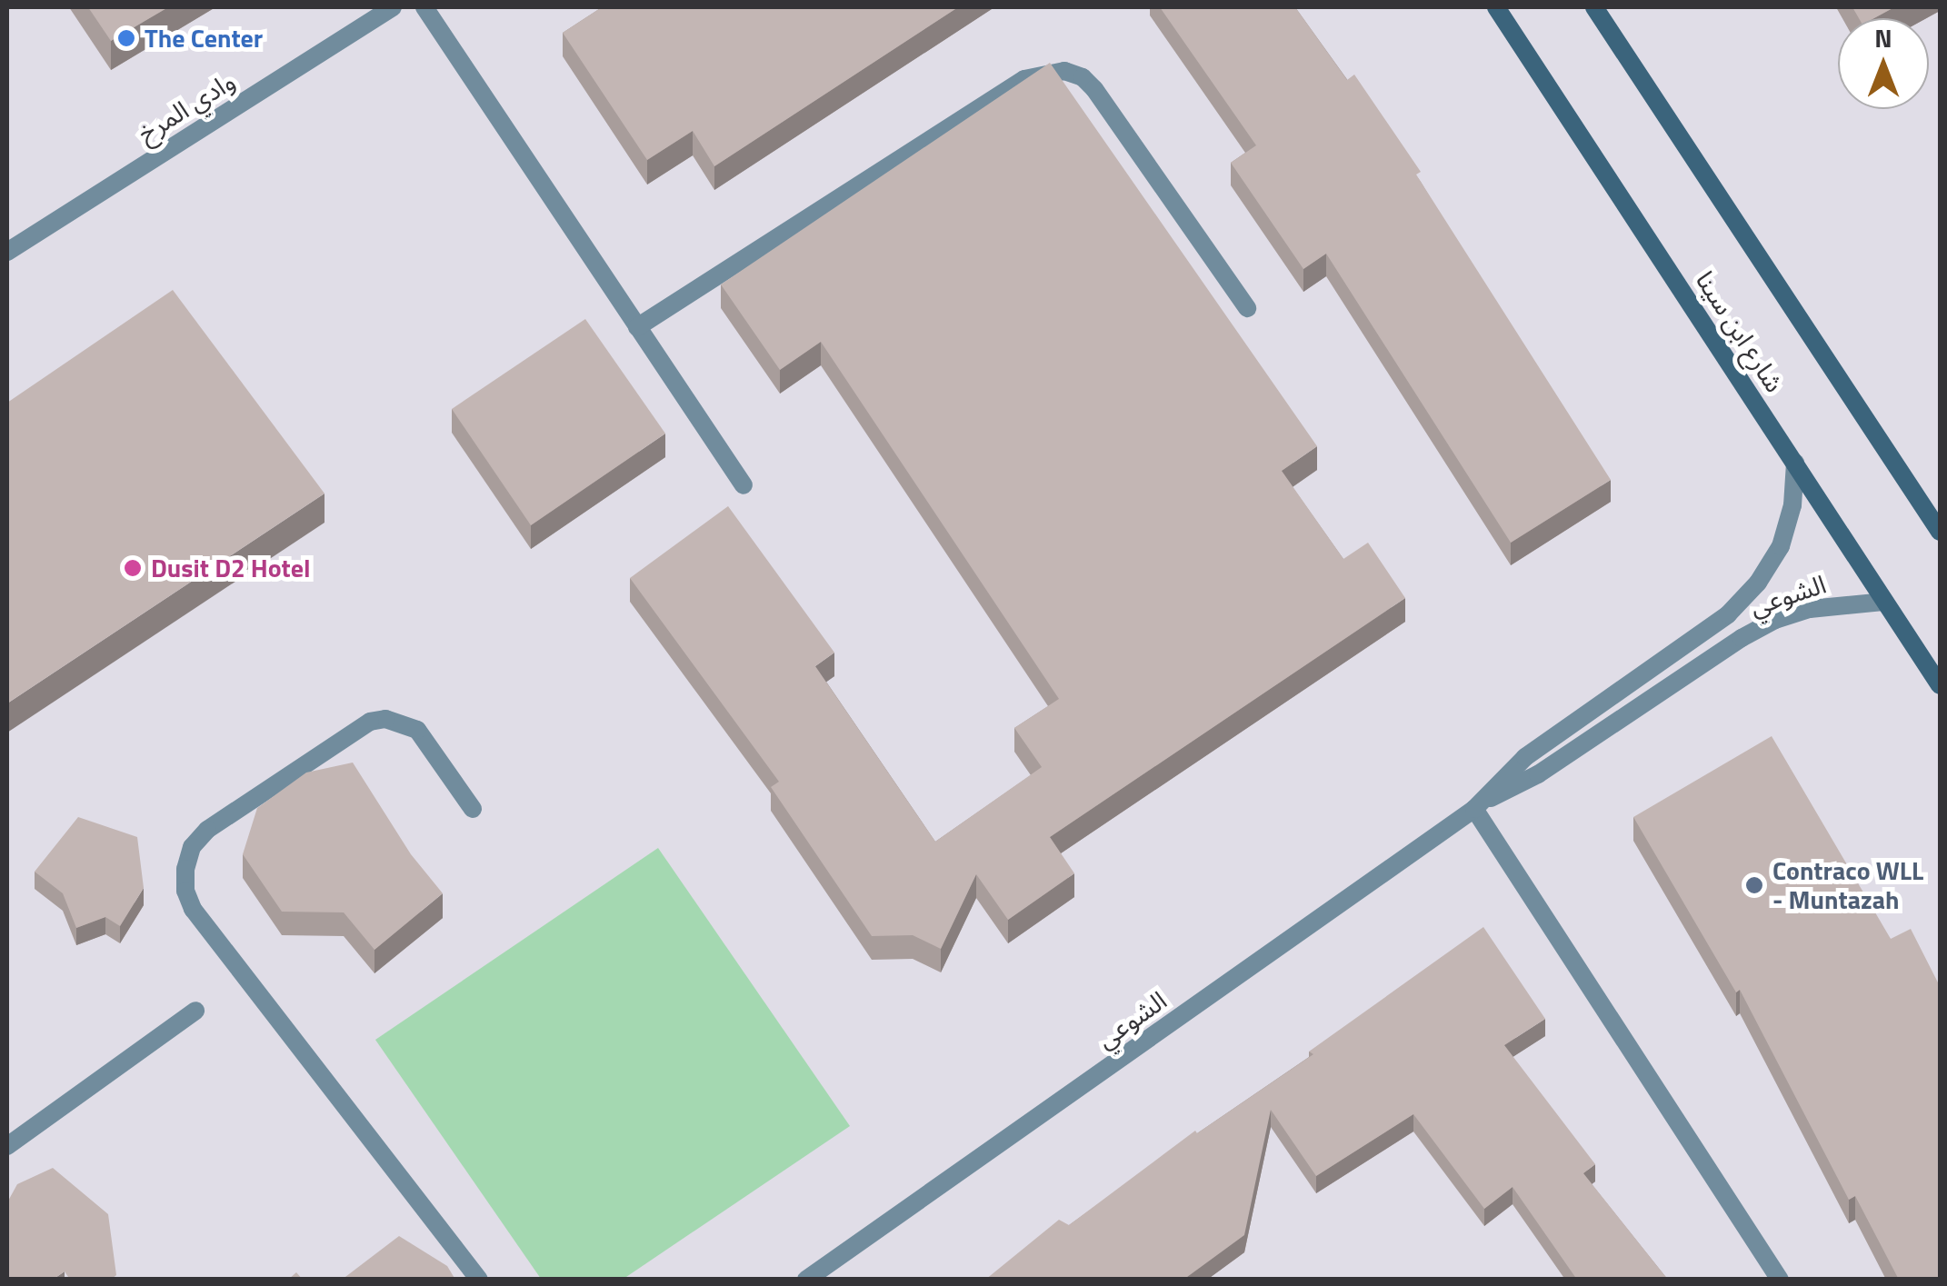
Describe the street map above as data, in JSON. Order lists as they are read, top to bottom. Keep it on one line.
{"streets":{"street":["وادي المرخ","شارع ابن سينا","الشوعي"]},"crossings":[["شارع ابن سينا","الشوعي"]],"places":["The Center","Dusit D2 Hotel","Contraco WLL - Muntazah"],"north":"top"}
